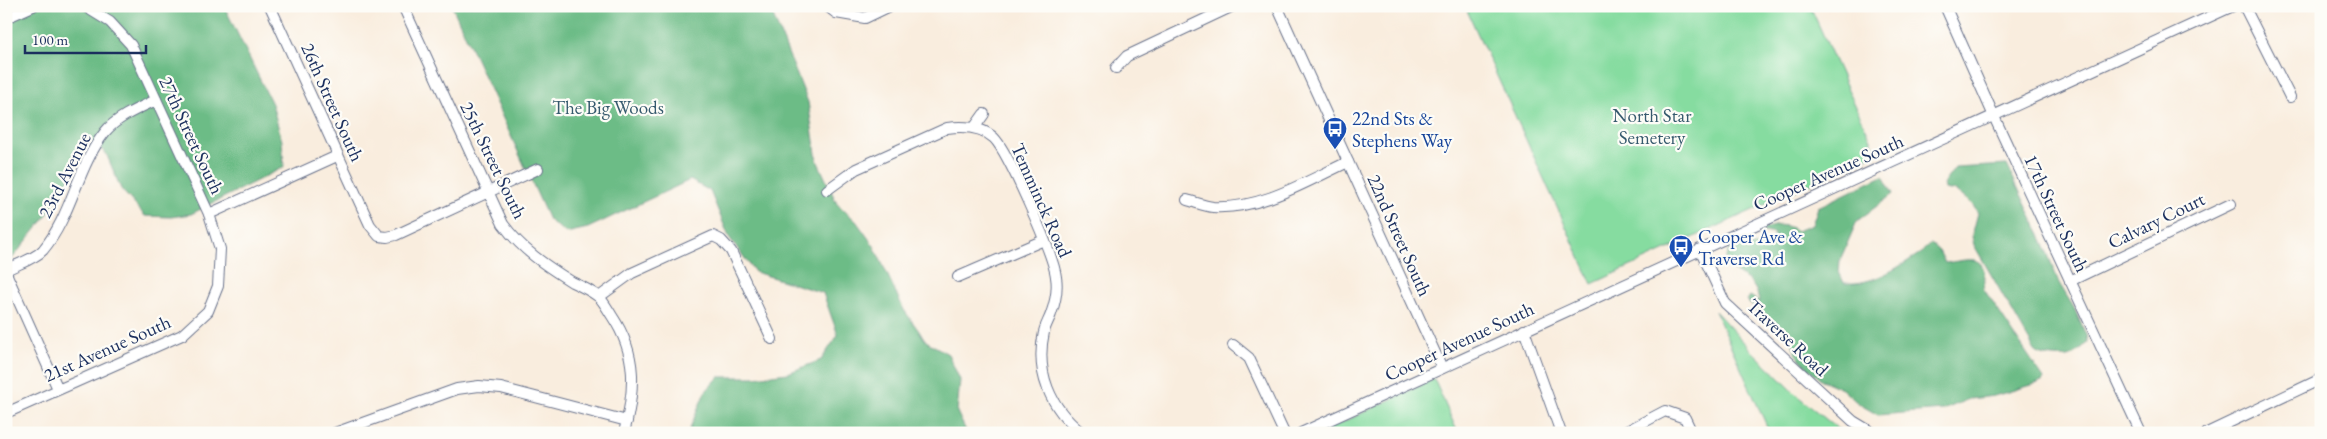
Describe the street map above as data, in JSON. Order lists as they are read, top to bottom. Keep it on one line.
{"streets":{"street":["26th Street South","27th Street South","25th Street South","Cooper Avenue South","23rd Avenue","Temminck Road","17th Street South","Calvary Court","22nd Street South","Traverse Road","21st Avenue South"]},"crossings":[["26th Street South","25th Street South"],["27th Street South","23rd Avenue"],["27th Street South","21st Avenue South"],["Cooper Avenue South","17th Street South"],["Cooper Avenue South","22nd Street South"],["Cooper Avenue South","Traverse Road"],["17th Street South","Calvary Court"]],"parks":["The Big Woods","North Star Semetery"],"places":{"bus stop":["22nd Sts & Stephens Way","Cooper Ave & Traverse Rd"]},"scale_bar":"100 m"}
